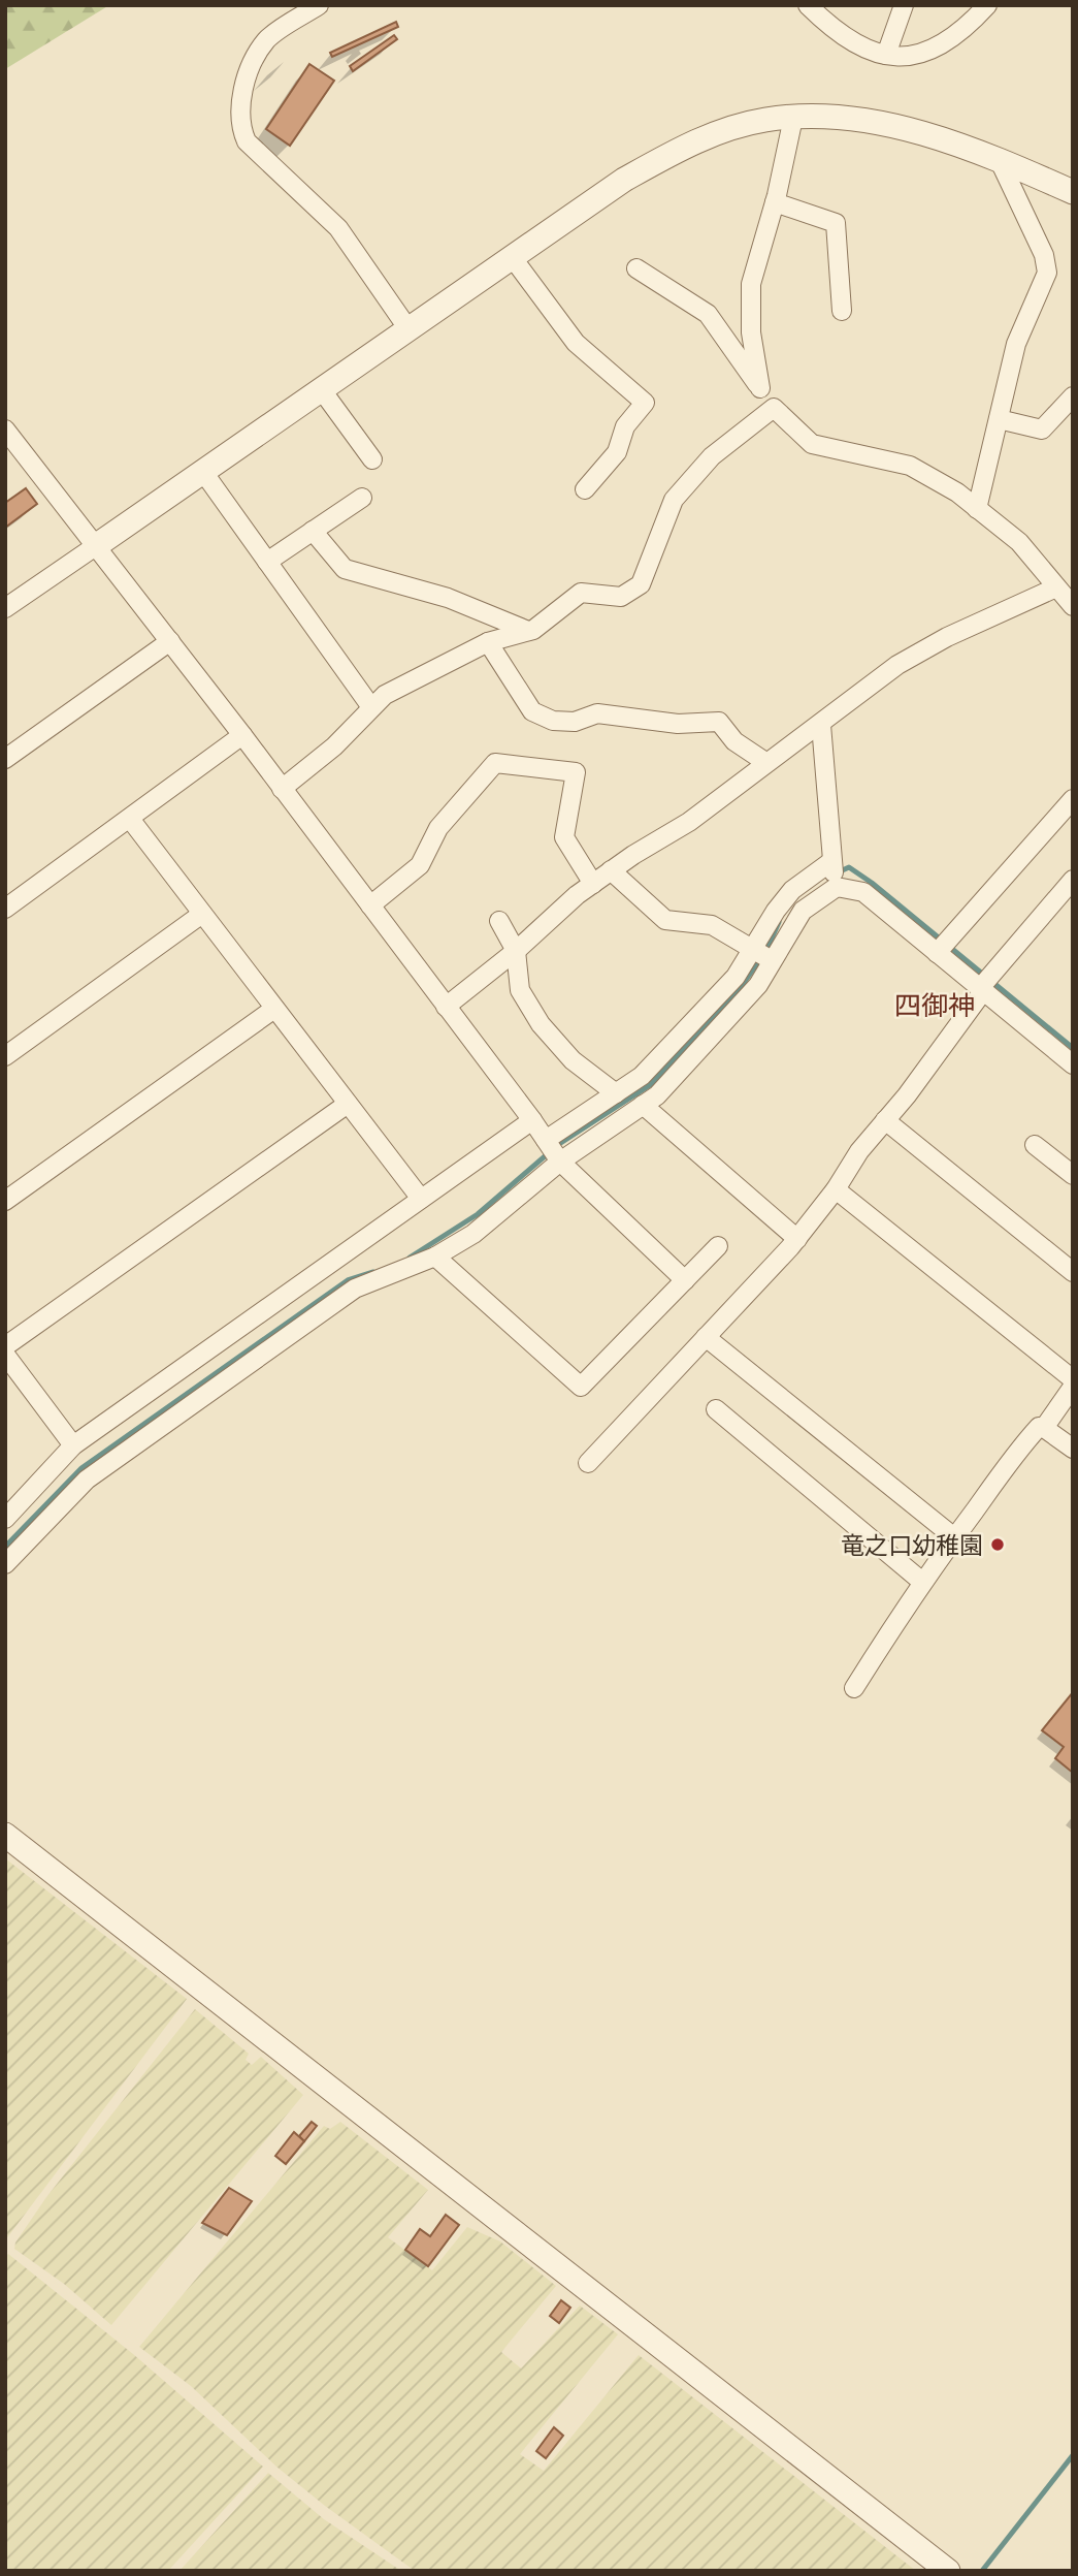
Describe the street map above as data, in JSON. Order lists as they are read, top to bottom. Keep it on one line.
{"districts":["四御神"],"places":["竜之口幼稚園"]}
